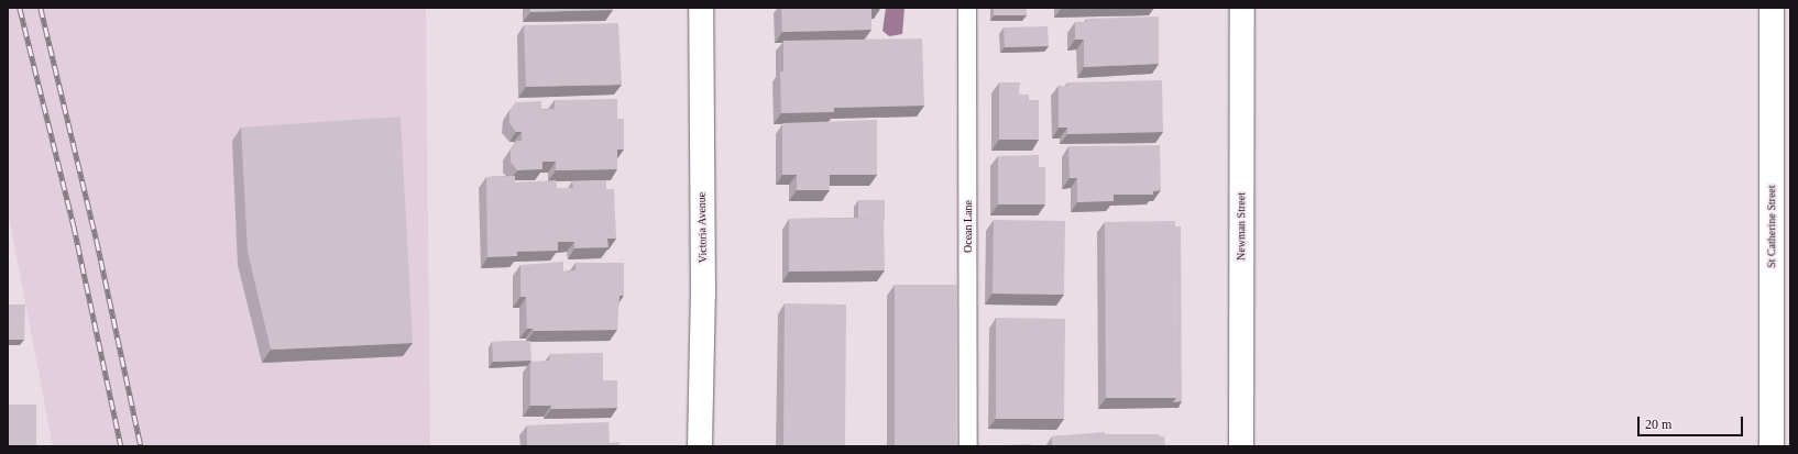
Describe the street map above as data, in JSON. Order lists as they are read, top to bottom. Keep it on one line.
{"streets":{"street":["Newman Street","St Catherine Street","Victoria Avenue"],"lane":["Ocean Lane"]},"scale_bar":"20 m"}
